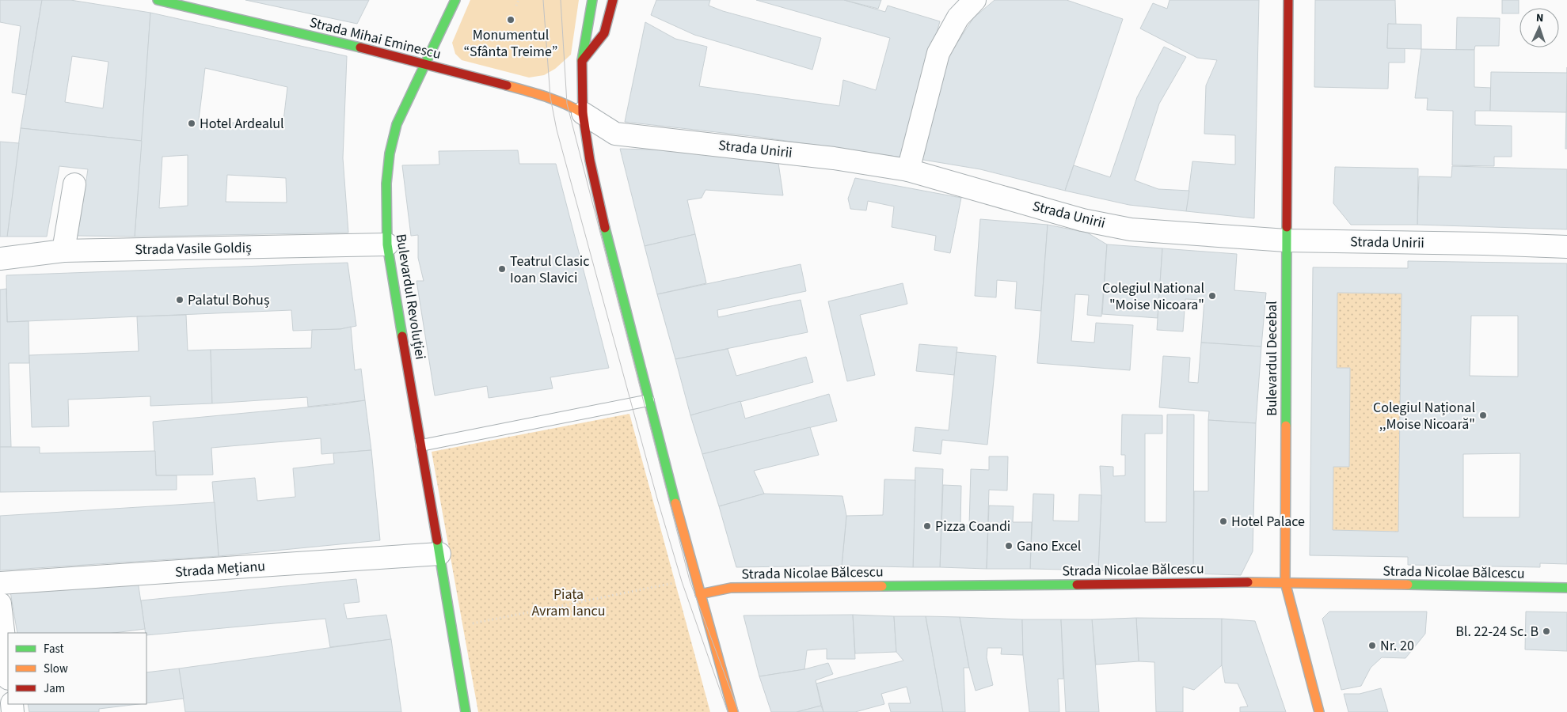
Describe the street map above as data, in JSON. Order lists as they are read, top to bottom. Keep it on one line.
{"streets":{"main road":["Strada Mihai Eminescu","Bulevardul Revoluției","Bulevardul Decebal","Strada Nicolae Bălcescu"],"street":["Strada Unirii","Strada Vasile Goldiș","Strada Mețianu"]},"crossings":[["Strada Mihai Eminescu","Strada Unirii"],["Strada Mihai Eminescu","Bulevardul Revoluției"],["Strada Unirii","Bulevardul Decebal"],["Strada Vasile Goldiș","Bulevardul Revoluției"],["Bulevardul Decebal","Strada Nicolae Bălcescu"]],"parks":["Piața Avram Iancu"],"places":["Monumentul “Sfânta Treime”","Hotel Ardealul","Teatrul Clasic Ioan Slavici","Colegiul National \"Moise Nicoara\"","Palatul Bohuș","Colegiul Național ,,Moise Nicoară\"","Hotel Palace","Pizza Coandi","Gano Excel","Bl. 22-24 Sc. B","Nr. 20"],"legend":["Fast","Slow","Jam"],"north":"top"}
